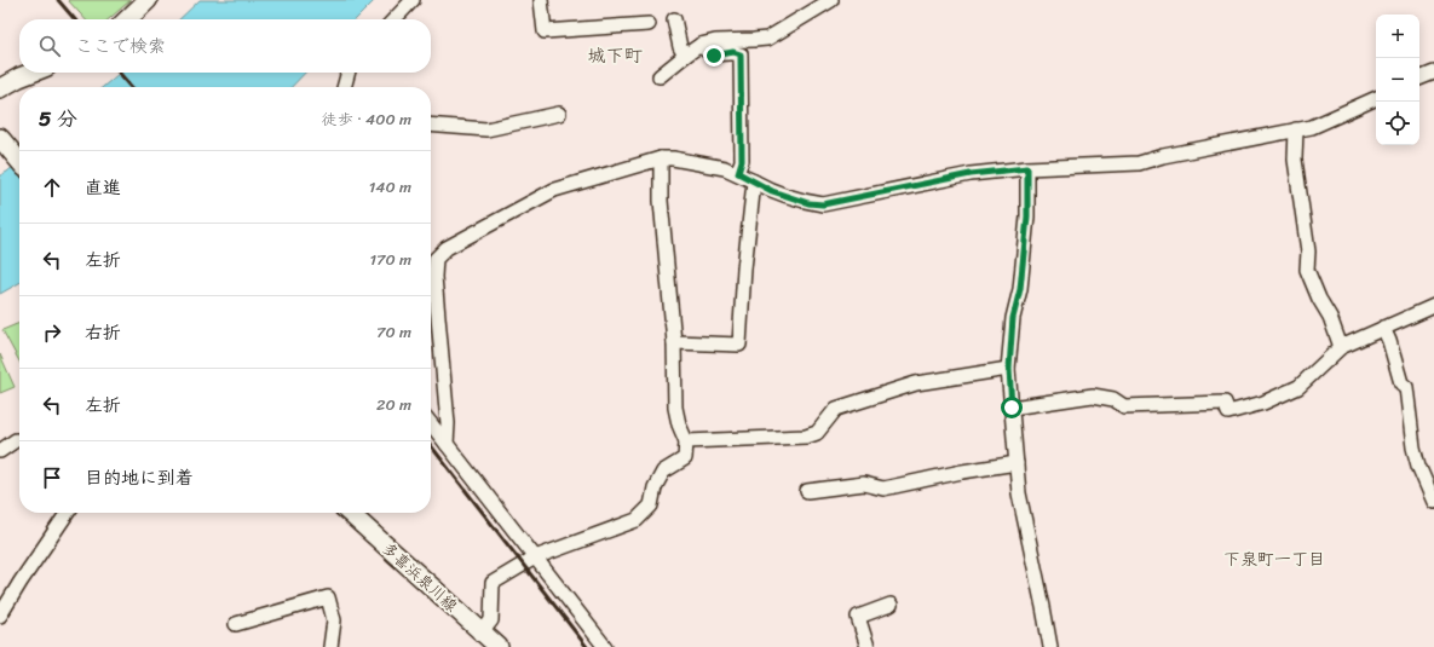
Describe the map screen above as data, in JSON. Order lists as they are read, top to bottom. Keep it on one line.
{"streets":{"main road":["多喜浜泉川線"]},"districts":["城下町","下泉町一丁目"],"page":{"map_buttons":["+","−"],"search":"ここで検索","heading":["5 分","徒歩 · 400 m"],"list":[["直進","140 m"],["左折","170 m"],["右折","70 m"],["左折","20 m"],"目的地に到着"]}}
